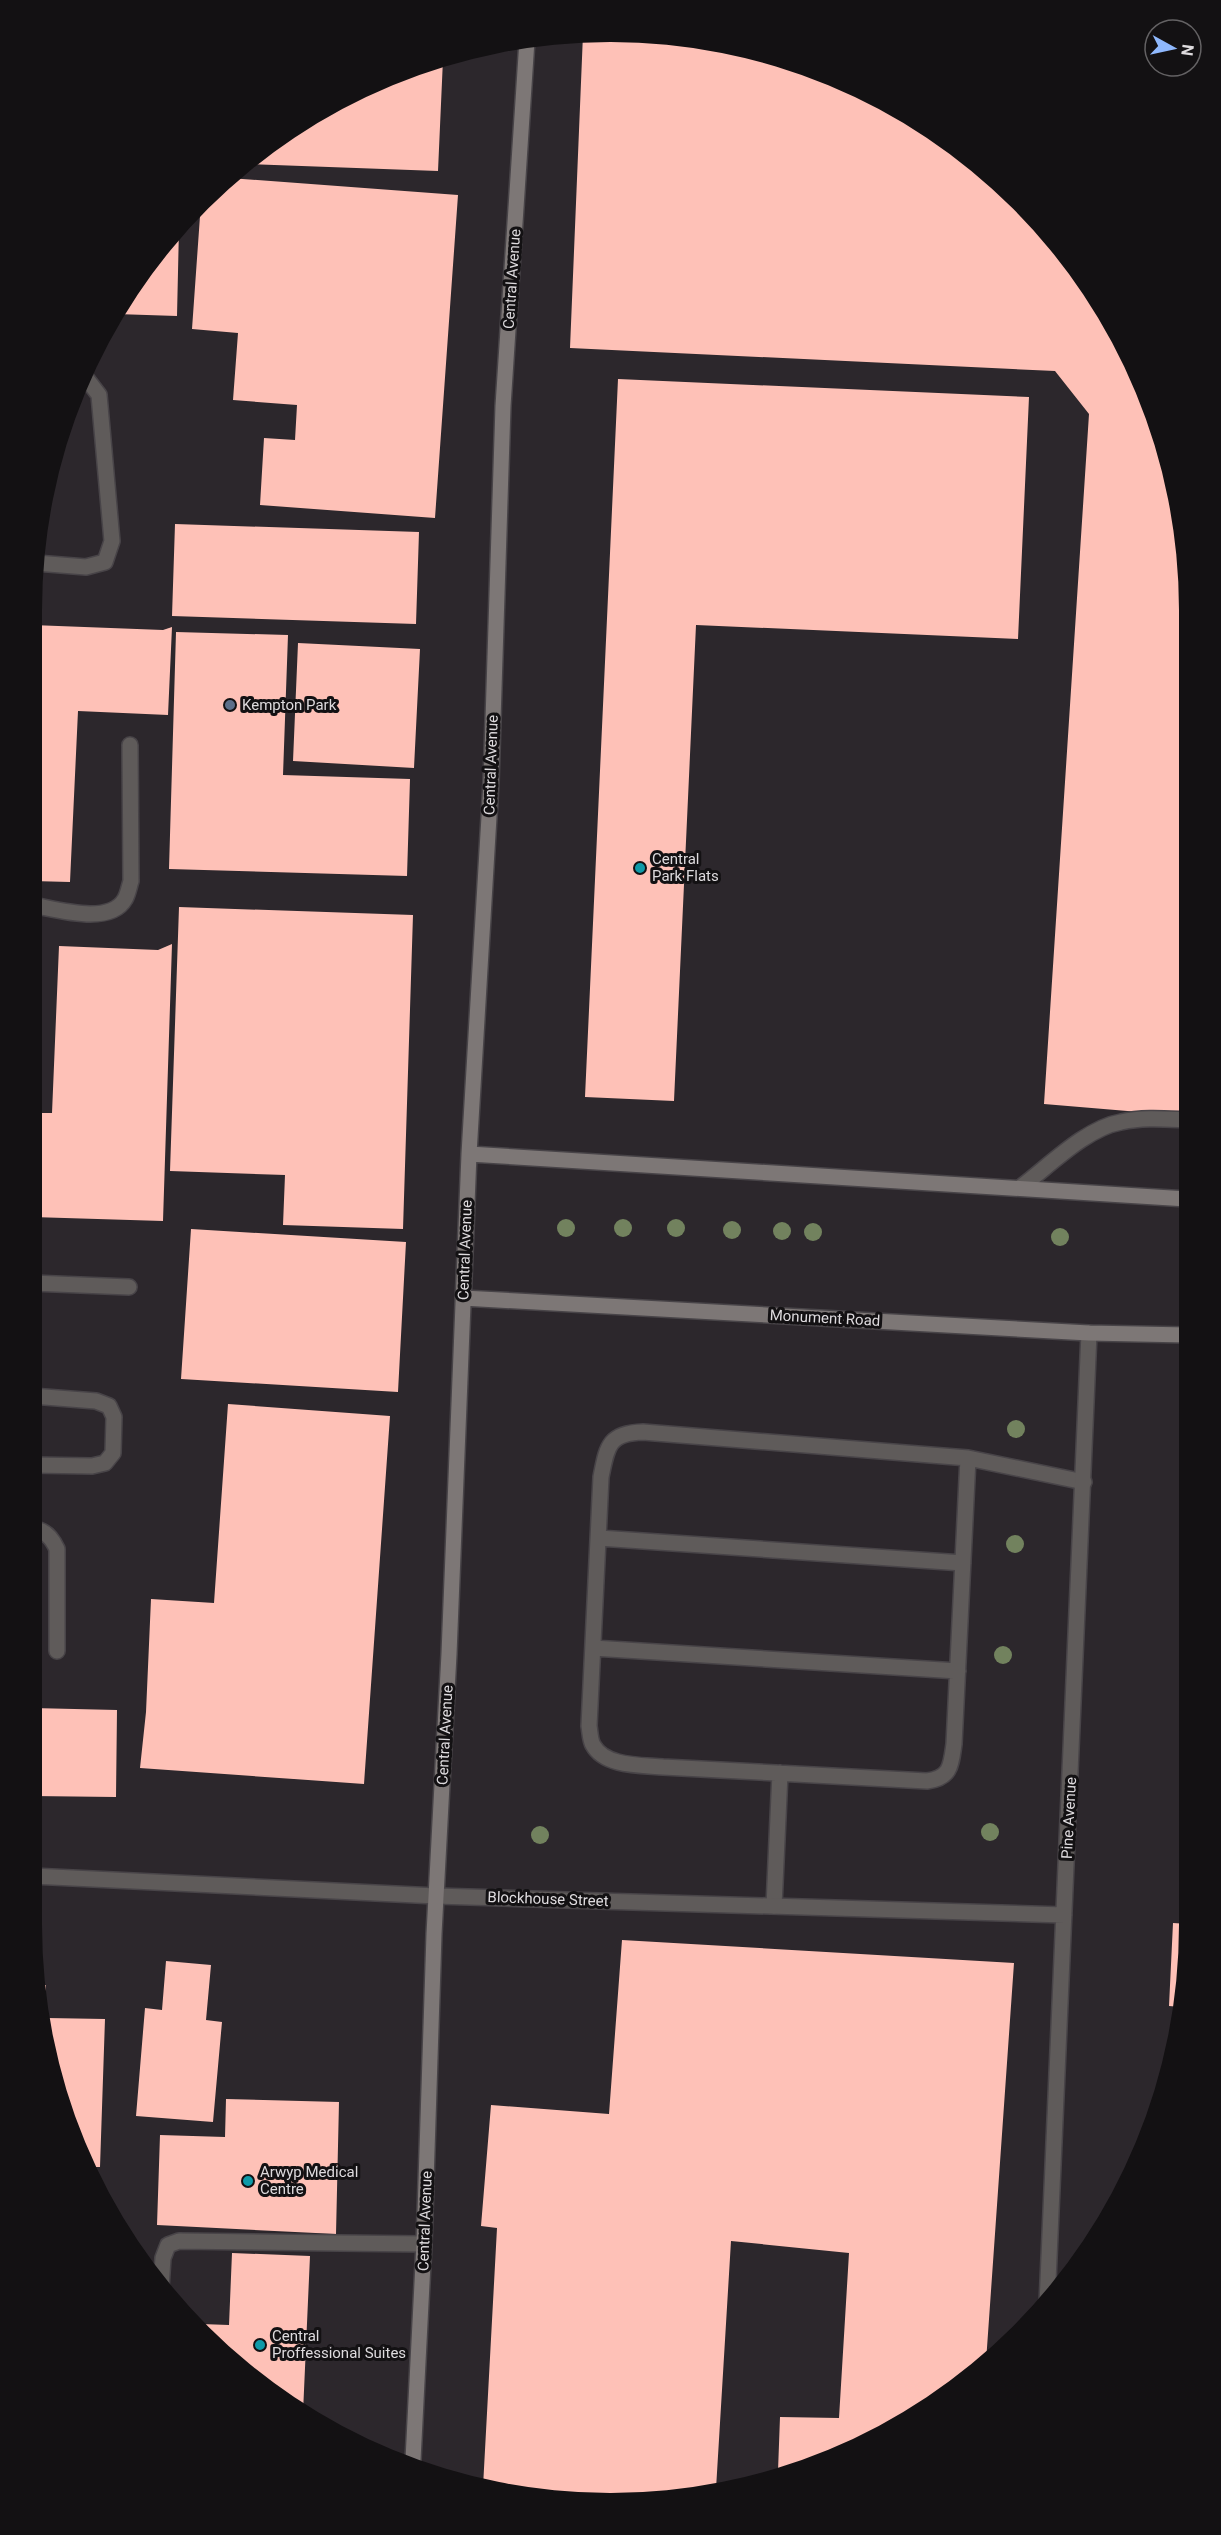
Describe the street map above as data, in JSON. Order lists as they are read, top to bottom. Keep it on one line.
{"streets":{"main road":["Central Avenue","Monument Road"],"street":["Pine Avenue","Blockhouse Street"]},"crossings":[["Central Avenue","Monument Road"],["Central Avenue","Blockhouse Street"],["Monument Road","Pine Avenue"],["Pine Avenue","Blockhouse Street"]],"places":["Kempton Park","Central Park Flats","Arwyp Medical Centre","Central Proffessional Suites"],"north":"right"}
